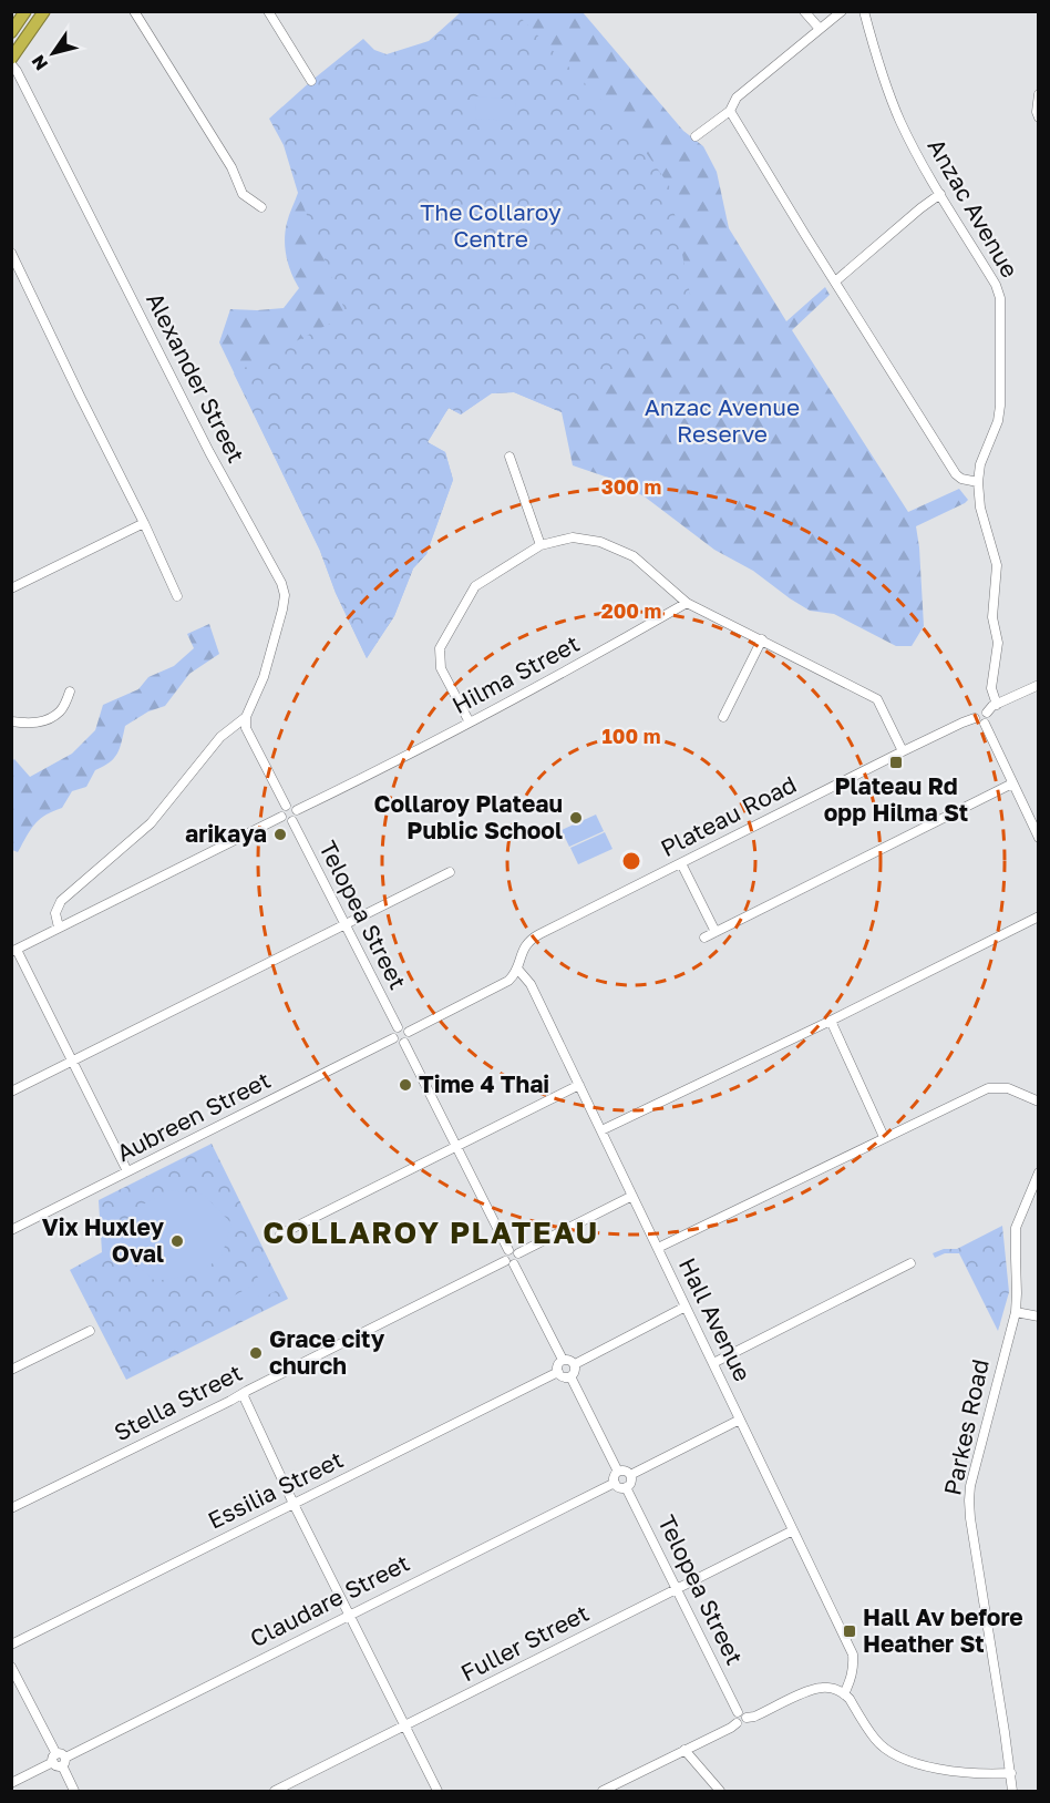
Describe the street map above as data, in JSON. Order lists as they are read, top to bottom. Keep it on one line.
{"streets":{"street":["Anzac Avenue","Alexander Street","Hilma Street","Plateau Road","Telopea Street","Aubreen Street","Hall Avenue","Stella Street","Parkes Road","Essilia Street","Claudare Street","Fuller Street"]},"crossings":[["Hilma Street","Telopea Street"],["Plateau Road","Hall Avenue"],["Telopea Street","Aubreen Street"],["Telopea Street","Claudare Street"],["Telopea Street","Fuller Street"],["Hall Avenue","Fuller Street"]],"districts":["COLLAROY PLATEAU"],"parks":["The Collaroy Centre","Anzac Avenue Reserve"],"places":{"transit":["Plateau Rd opp Hilma St","Hall Av before Heather St"],"other":["Collaroy Plateau Public School","arikaya","Time 4 Thai","Vix Huxley Oval","Grace city church"]},"north":"bottom left","rings":["300 m","200 m","100 m"]}
